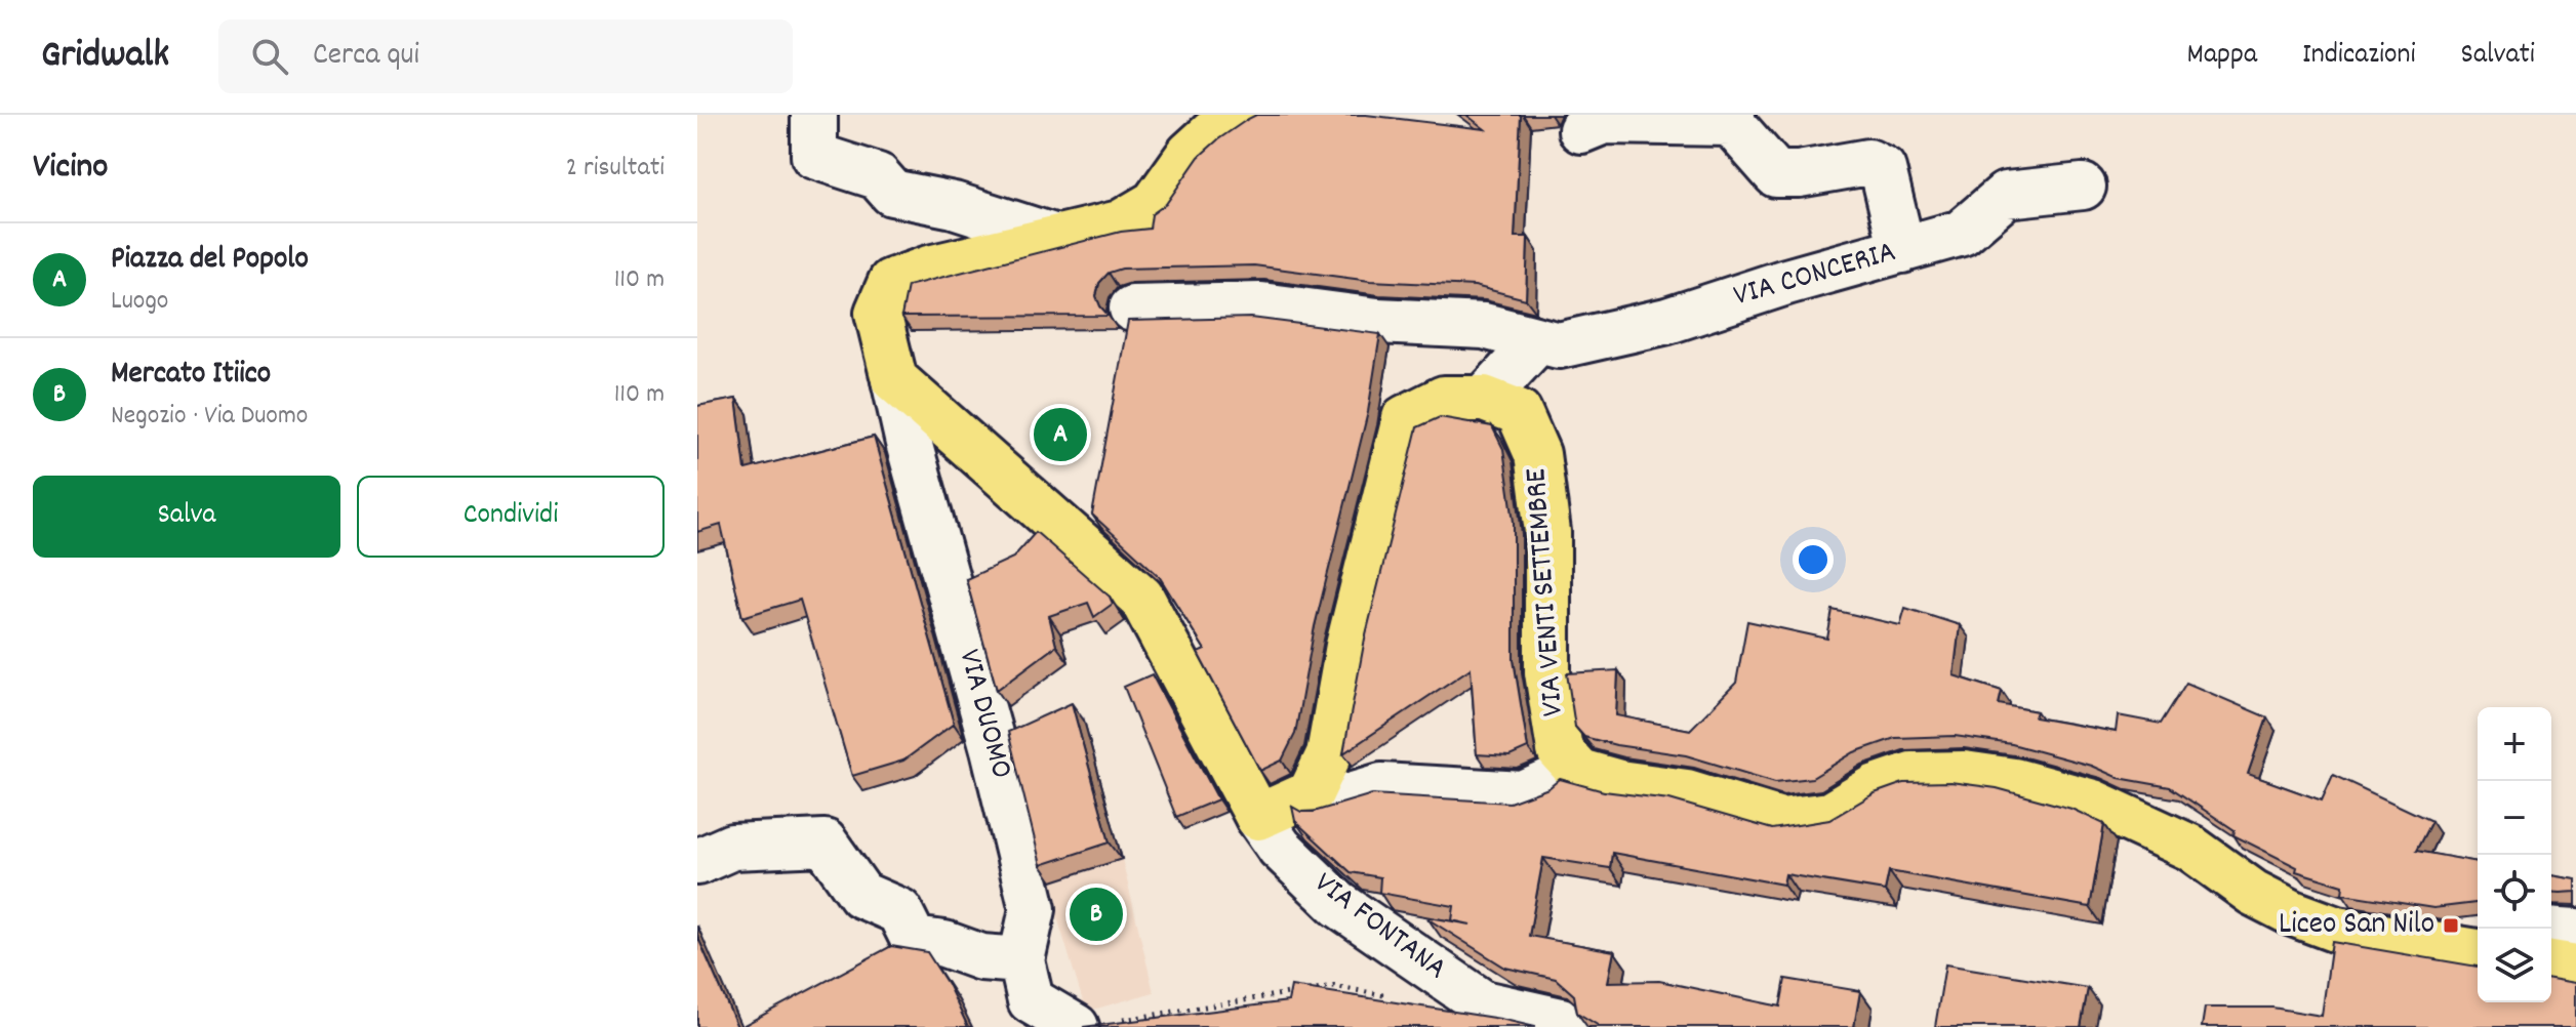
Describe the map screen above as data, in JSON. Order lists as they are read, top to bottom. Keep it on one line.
{"streets":{"main road":["VIA VENTI SETTEMBRE"],"street":["VIA CONCERIA","VIA DUOMO","VIA FONTANA"]},"places":{"transit":["Liceo San Nilo"]},"page":{"header":"Gridwalk","search":"Cerca qui","nav":["Mappa","Indicazioni","Salvati"],"heading":["Vicino","2 risultati"],"list":[{"mark":"A","name":"Piazza del Popolo","note":"Luogo","value":"110 m"},{"mark":"B","name":"Mercato Itiico","note":"Negozio · Via Duomo","value":"110 m"}],"pins":["A","B"],"buttons":["Salva","Condividi"],"map_buttons":["+","−"]}}
